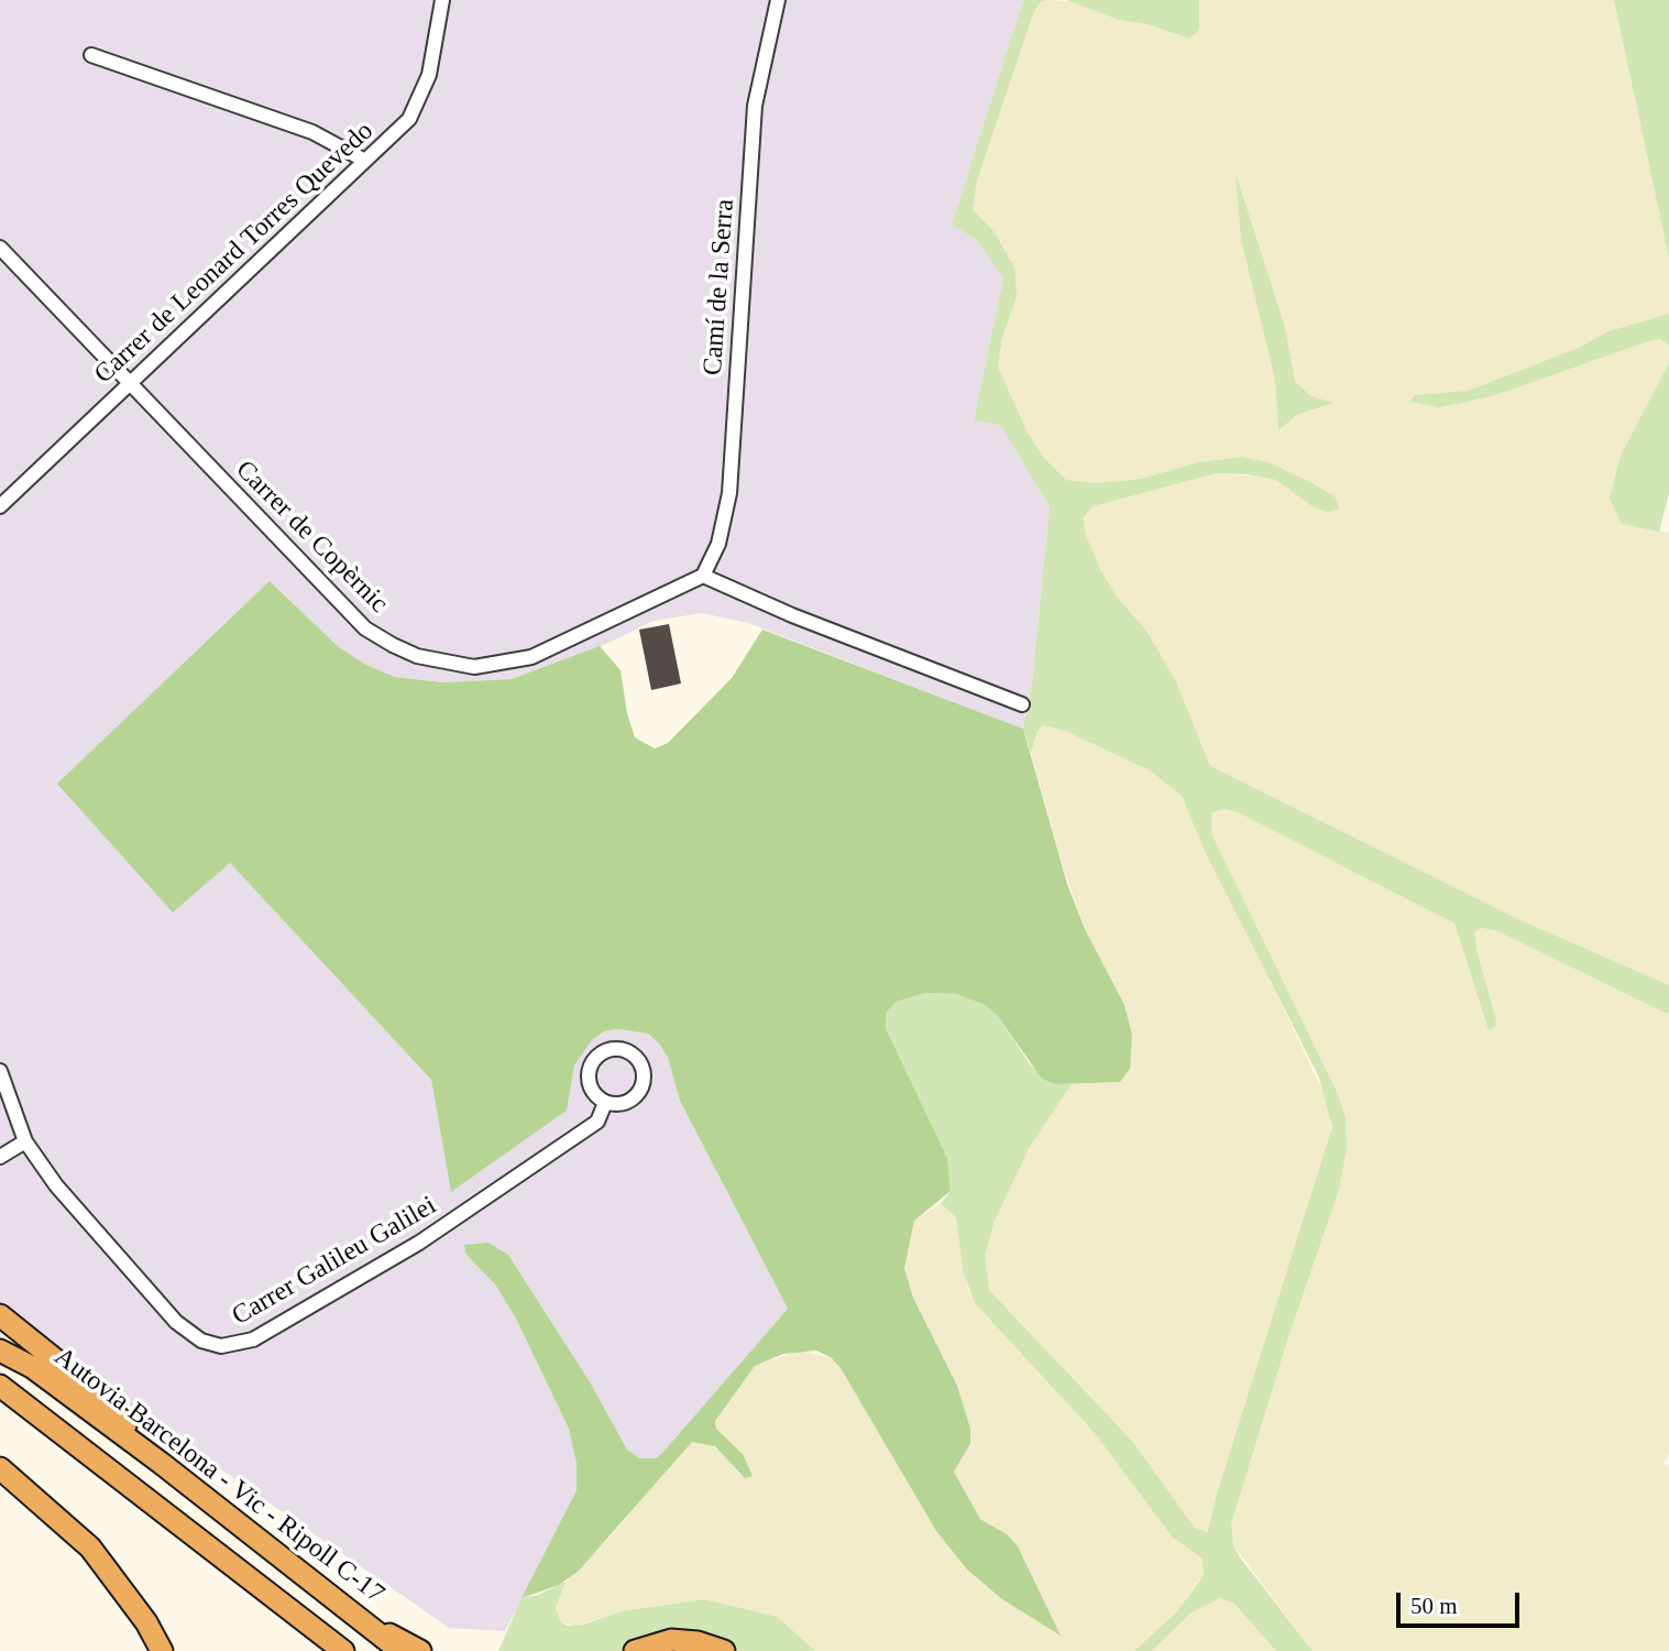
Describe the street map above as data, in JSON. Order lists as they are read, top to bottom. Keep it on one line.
{"streets":{"highway":["Autovia Barcelona - Vic - Ripoll C-17"],"street":["Carrer de Leonard Torres Quevedo","Camí de la Serra","Carrer de Copèrnic","Carrer Galileu Galilei"]},"crossings":[["Carrer de Leonard Torres Quevedo","Carrer de Copèrnic"],["Camí de la Serra","Carrer de Copèrnic"]],"scale_bar":"50 m"}
